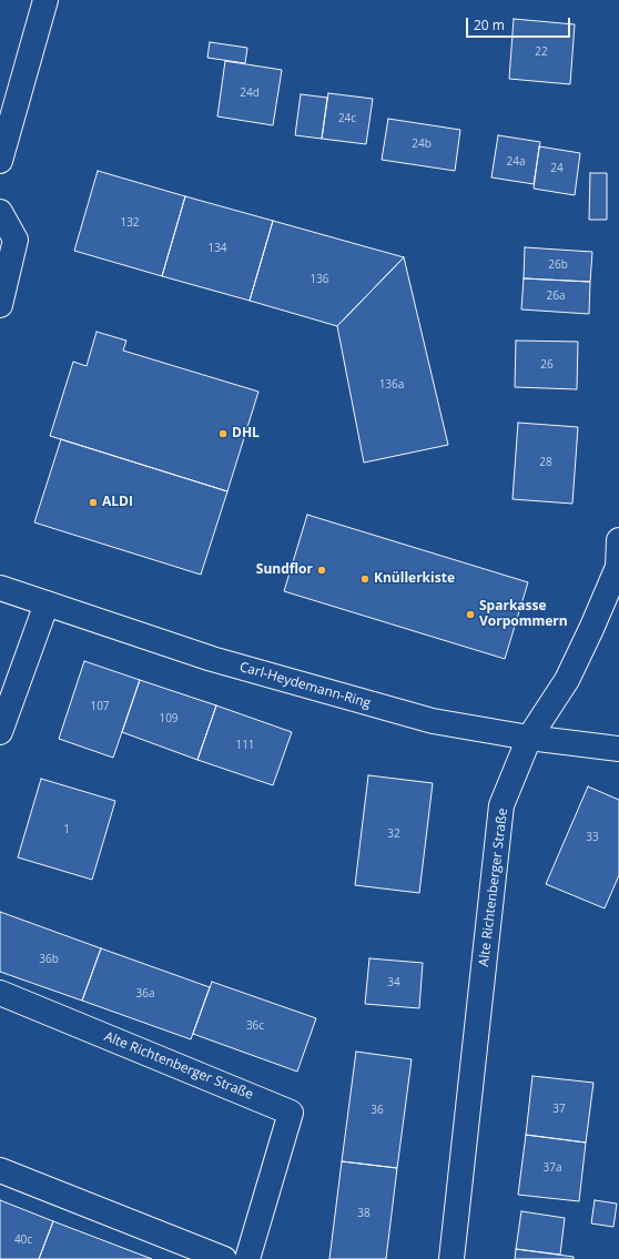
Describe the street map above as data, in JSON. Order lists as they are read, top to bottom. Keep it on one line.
{"streets":{"street":["Carl-Heydemann-Ring","Alte Richtenberger Straße"]},"crossings":[["Carl-Heydemann-Ring","Alte Richtenberger Straße"]],"places":["DHL","ALDI","Sundflor","Knüllerkiste","Sparkasse Vorpommern"],"house_numbers":["22","24d","24c","24b","24a","24","132","134","26b","136","26a","26","136a","28","107","109","111","1","32","33","36b","34","36a","36c","37","36","37a","38","40c"],"scale_bar":"20 m"}
